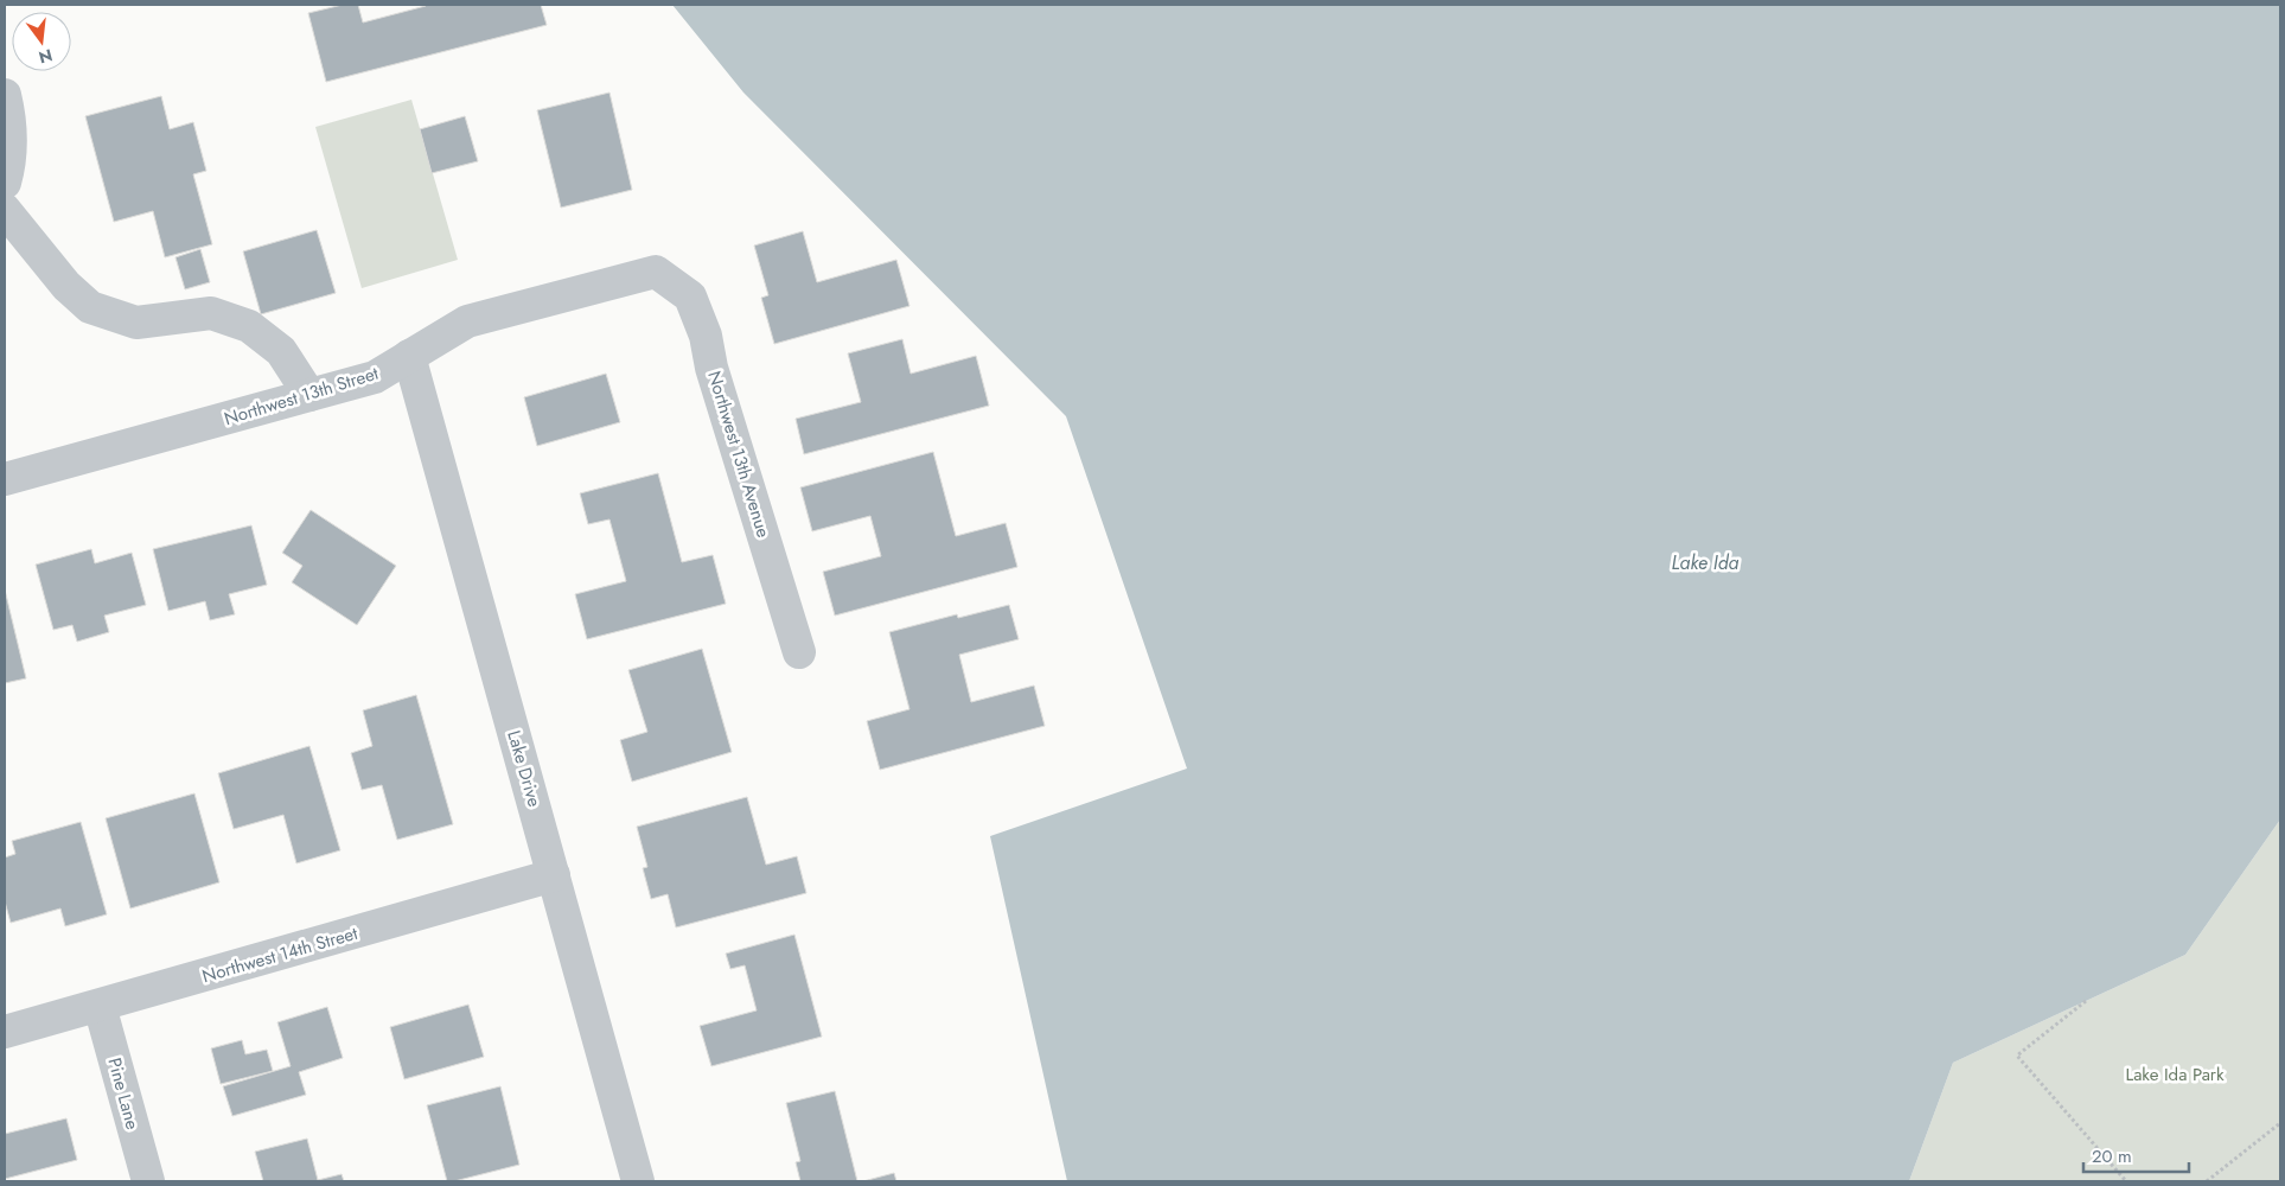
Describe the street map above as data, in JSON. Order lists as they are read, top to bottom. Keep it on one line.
{"streets":{"street":["Northwest 13th Street","Northwest 13th Avenue","Lake Drive","Northwest 14th Street","Pine Lane"]},"crossings":[["Northwest 13th Street","Northwest 13th Avenue"],["Northwest 13th Street","Lake Drive"],["Lake Drive","Northwest 14th Street"],["Northwest 14th Street","Pine Lane"]],"water":["Lake Ida"],"parks":["Lake Ida Park"],"scale_bar":"20 m","north":"bottom"}
